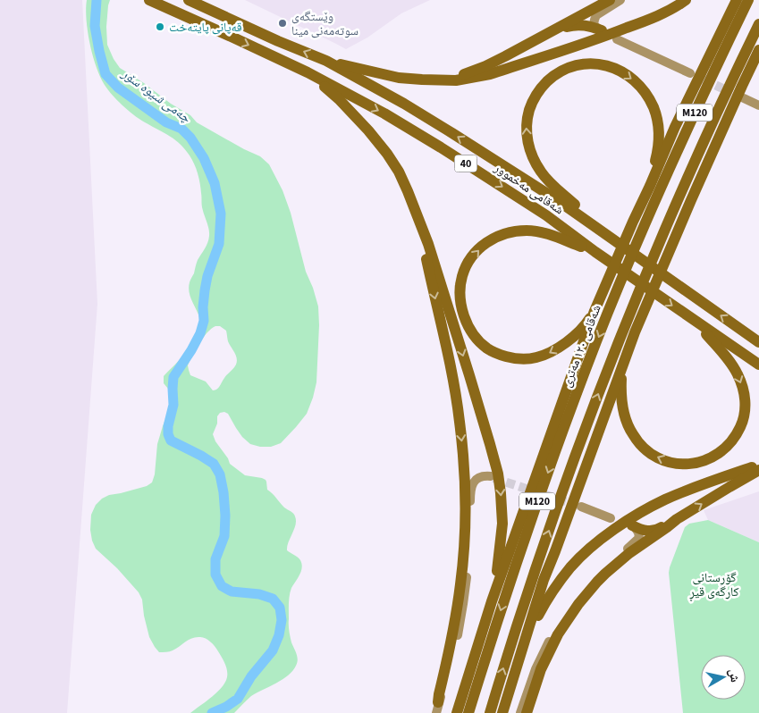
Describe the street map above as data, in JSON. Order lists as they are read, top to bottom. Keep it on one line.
{"streets":{"highway":["M120","40","شەقامی مەخموور","شەقامی ١٢٠ مەتری"]},"water":["چەمی شیوە سۆر"],"parks":["گۆڕستانی کارگەی قیڕ"],"places":["وێستگەی سوتەمەنی مینا","قەپانی پایتەخت"],"north":"right"}
